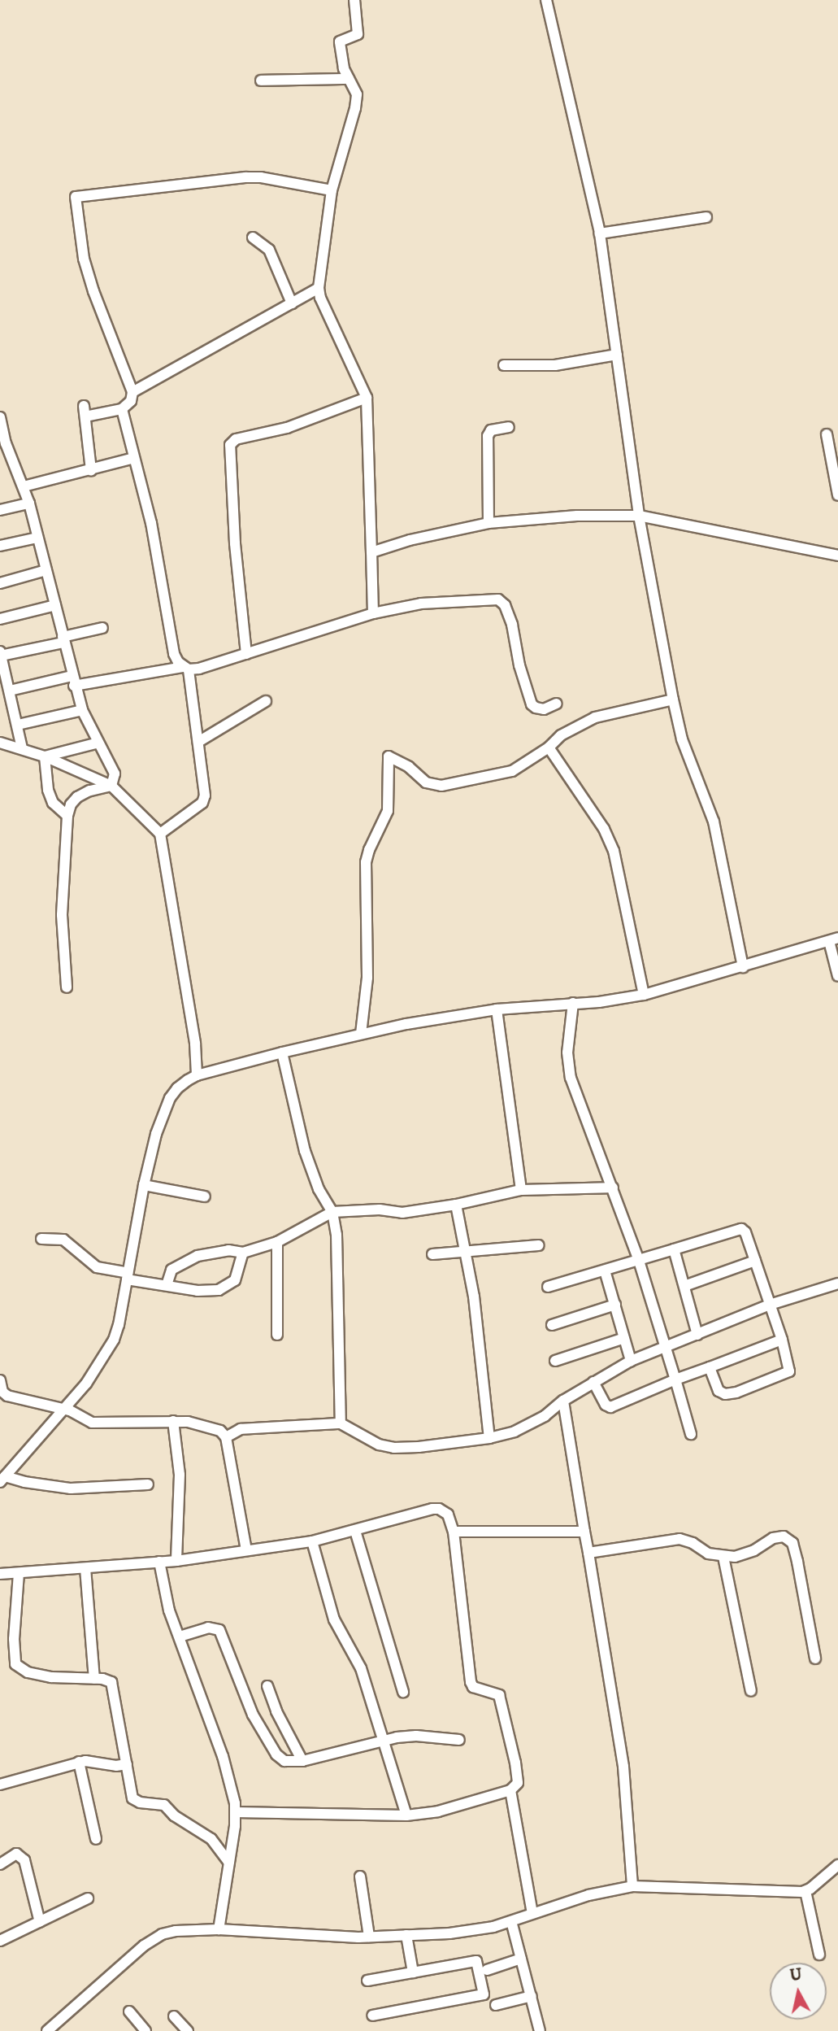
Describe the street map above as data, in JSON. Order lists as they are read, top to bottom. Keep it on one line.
{"north":"top"}
